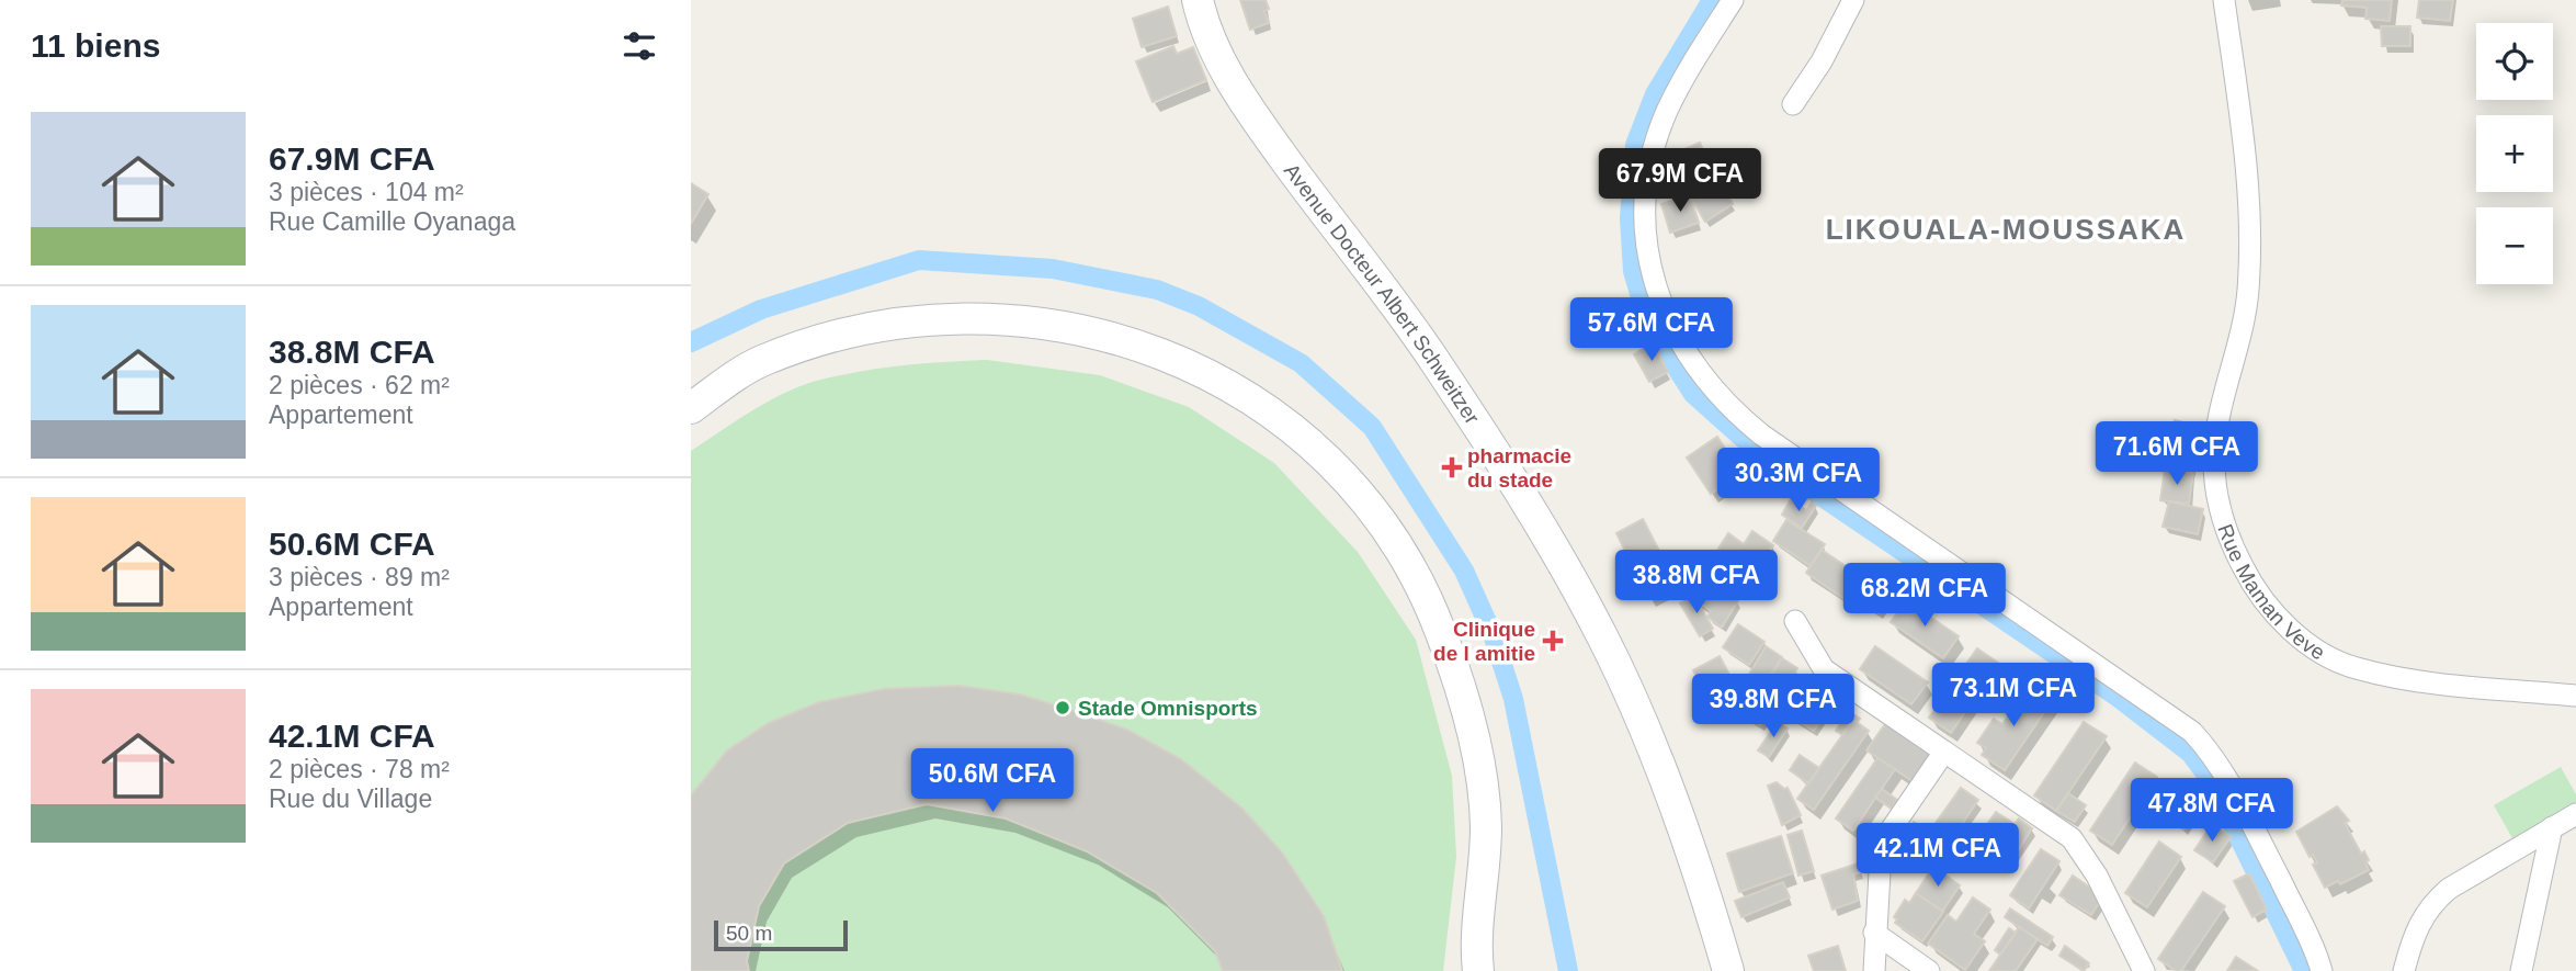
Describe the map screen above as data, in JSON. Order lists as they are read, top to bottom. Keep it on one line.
{"streets":{"main road":["Avenue Docteur Albert Schweitzer"],"street":["Rue Maman Veve"]},"districts":["LIKOUALA-MOUSSAKA"],"places":{"health":["pharmacie du stade","Clinique de l amitie"],"other":["Stade Omnisports"]},"scale_bar":"50 m","page":{"heading":"11 biens","map_buttons":["+","−"],"list":[{"name":"67.9M CFA","note":"3 pièces · 104 m² · Rue Camille Oyanaga"},{"name":"38.8M CFA","note":"2 pièces · 62 m² · Appartement"},{"name":"50.6M CFA","note":"3 pièces · 89 m² · Appartement"},{"name":"42.1M CFA","note":"2 pièces · 78 m² · Rue du Village"}],"price":["67.9M CFA","57.6M CFA","71.6M CFA","30.3M CFA","38.8M CFA","68.2M CFA","73.1M CFA","39.8M CFA","50.6M CFA","47.8M CFA","42.1M CFA"],"scale":"50 m"}}
